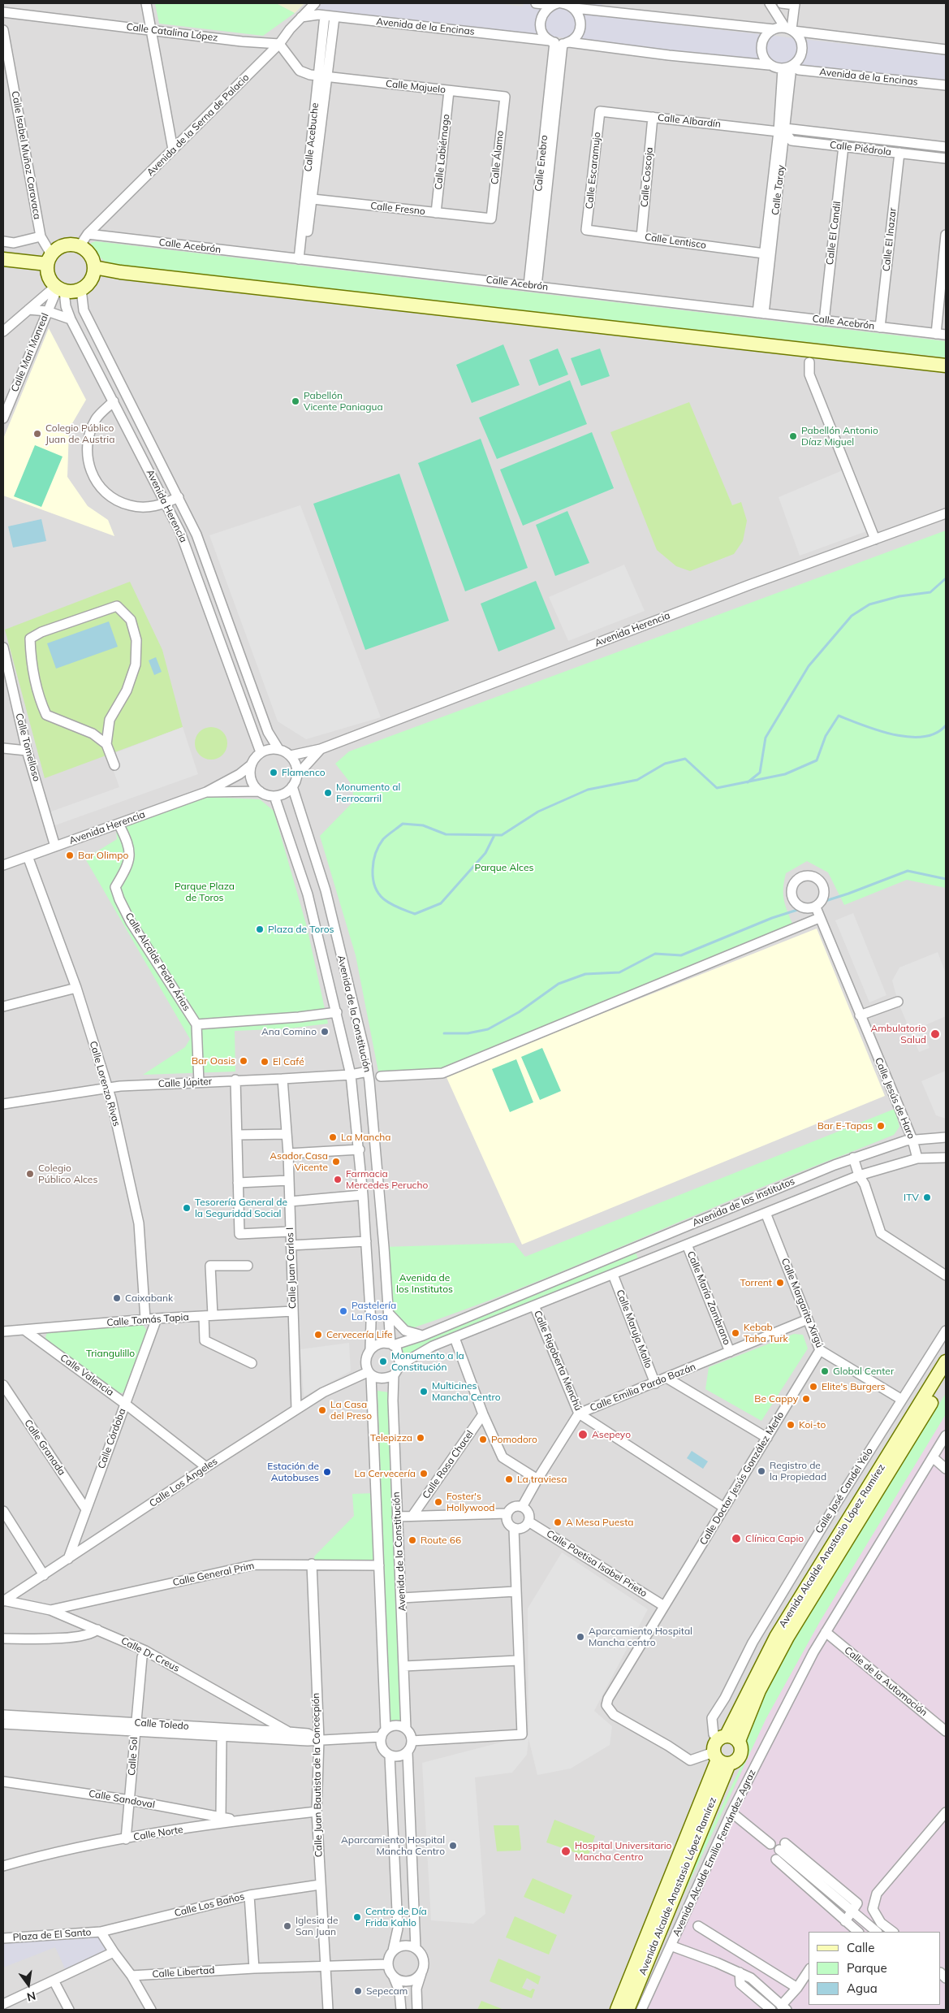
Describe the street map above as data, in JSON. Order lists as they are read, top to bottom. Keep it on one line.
{"streets":{"street":["Avenida de la Encinas","Calle Catalina López","Calle Majuelo","Calle Albardín","Avenida de la Serna de Palacio","Calle Acebuche","Calle Piédrola","Calle Labiérnago","Calle Isabel Muñoz Caravaca","Calle Álamo","Calle Enebro","Calle Escaramujo","Calle Coscoja","Calle Taray","Calle Fresno","Calle El Candil","Calle El Inazar","Calle Lentisco","Calle Acebrón","Calle Mari Monreal","Avenida Herencia","Calle Tomelloso","Calle Alcalde Pedro Árias","Avenida de la Constitución","Calle Júpiter","Calle Lorenzo Rivas","Calle Jesús de Haro","Avenida de los Institutos","Calle Juan Carlos I","Calle María Zambrano","Calle Margarita Xirgú","Calle Tomás Tapia","Calle Maruja Mallo","Calle Rigoberta Menchú","Calle Valencia","Calle Emilia Pardo Bazán","Calle Córdoba","Calle Granada","Calle Rosa Chacel","Calle Doctor Jesús González Merlo","Calle Los Ángeles","Calle José Candel Yelo","Avenida Alcalde Anastasio López Ramírez","Calle Poetisa Isabel Prieto","Calle General Prim","Calle Dr Creus","Calle de la Automoción","Calle Toledo","Calle Sol","Calle Juan Bautista de la Concecpión","Calle Sandoval","Calle Norte","Avenida Alcalde Emilio Fernández Agraz","Calle Los Baños","Plaza de El Santo","Calle Libertad"]},"crossings":[["Avenida de la Encinas","Avenida de la Serna de Palacio"],["Avenida de la Encinas","Calle Acebuche"],["Avenida de la Encinas","Calle Enebro"],["Avenida de la Encinas","Calle Taray"],["Calle Catalina López","Avenida de la Serna de Palacio"],["Calle Majuelo","Calle Acebuche"],["Calle Majuelo","Calle Labiérnago"],["Calle Majuelo","Calle Álamo"],["Calle Albardín","Calle Piédrola"],["Calle Albardín","Calle Escaramujo"],["Calle Albardín","Calle Coscoja"],["Calle Albardín","Calle Taray"],["Avenida de la Serna de Palacio","Calle Isabel Muñoz Caravaca"],["Avenida de la Serna de Palacio","Calle Acebrón"],["Avenida de la Serna de Palacio","Calle Mari Monreal"],["Avenida de la Serna de Palacio","Avenida Herencia"],["Calle Acebuche","Calle Fresno"],["Calle Acebuche","Calle Acebrón"],["Calle Piédrola","Calle Taray"],["Calle Piédrola","Calle El Candil"],["Calle Piédrola","Calle El Inazar"],["Calle Labiérnago","Calle Fresno"],["Calle Isabel Muñoz Caravaca","Calle Mari Monreal"],["Calle Isabel Muñoz Caravaca","Avenida Herencia"],["Calle Álamo","Calle Fresno"],["Calle Enebro","Calle Acebrón"],["Calle Escaramujo","Calle Lentisco"],["Calle Coscoja","Calle Lentisco"],["Calle Taray","Calle Lentisco"],["Calle Taray","Calle Acebrón"],["Calle El Candil","Calle Acebrón"],["Calle El Inazar","Calle Acebrón"],["Calle Mari Monreal","Avenida Herencia"],["Avenida Herencia","Calle Tomelloso"],["Avenida Herencia","Calle Alcalde Pedro Árias"],["Avenida Herencia","Avenida de la Constitución"],["Avenida Herencia","Calle Lorenzo Rivas"],["Avenida de la Constitución","Calle Júpiter"],["Avenida de la Constitución","Avenida de los Institutos"],["Avenida de la Constitución","Calle Los Ángeles"],["Avenida de la Constitución","Calle General Prim"],["Avenida de la Constitución","Calle Toledo"],["Calle Júpiter","Calle Lorenzo Rivas"],["Calle Júpiter","Calle Juan Carlos I"],["Calle Lorenzo Rivas","Calle Tomás Tapia"],["Calle Jesús de Haro","Avenida de los Institutos"],["Avenida de los Institutos","Calle María Zambrano"],["Avenida de los Institutos","Calle Margarita Xirgú"],["Avenida de los Institutos","Calle Maruja Mallo"],["Avenida de los Institutos","Calle Rigoberta Menchú"],["Avenida de los Institutos","Calle Los Ángeles"],["Calle Juan Carlos I","Calle Tomás Tapia"],["Calle Juan Carlos I","Calle Los Ángeles"],["Calle María Zambrano","Calle Emilia Pardo Bazán"],["Calle Margarita Xirgú","Calle Emilia Pardo Bazán"],["Calle Margarita Xirgú","Calle Doctor Jesús González Merlo"],["Calle Margarita Xirgú","Calle José Candel Yelo"],["Calle Tomás Tapia","Calle Valencia"],["Calle Tomás Tapia","Calle Córdoba"],["Calle Maruja Mallo","Calle Emilia Pardo Bazán"],["Calle Rigoberta Menchú","Calle Emilia Pardo Bazán"],["Calle Rigoberta Menchú","Calle Doctor Jesús González Merlo"],["Calle Valencia","Calle Córdoba"],["Calle Valencia","Calle Los Ángeles"],["Calle Emilia Pardo Bazán","Calle Poetisa Isabel Prieto"],["Calle Córdoba","Calle Granada"],["Calle Córdoba","Calle Los Ángeles"],["Calle Doctor Jesús González Merlo","Avenida Alcalde Anastasio López Ramírez"],["Calle Doctor Jesús González Merlo","Calle Poetisa Isabel Prieto"],["Calle Los Ángeles","Calle Dr Creus"],["Calle José Candel Yelo","Avenida Alcalde Anastasio López Ramírez"],["Calle General Prim","Calle Dr Creus"],["Calle General Prim","Calle Juan Bautista de la Concecpión"],["Calle Dr Creus","Calle Toledo"],["Calle Dr Creus","Calle Sol"],["Calle de la Automoción","Avenida Alcalde Emilio Fernández Agraz"],["Calle Toledo","Calle Sol"],["Calle Toledo","Calle Juan Bautista de la Concecpión"],["Calle Sol","Calle Sandoval"],["Calle Sol","Calle Norte"],["Calle Juan Bautista de la Concecpión","Calle Norte"],["Calle Juan Bautista de la Concecpión","Calle Los Baños"],["Calle Juan Bautista de la Concecpión","Calle Libertad"],["Calle Sandoval","Calle Norte"],["Calle Los Baños","Plaza de El Santo"]],"parks":["Parque Alces","Parque Plaza de Toros","Avenida de los Institutos","Triangulillo"],"places":["Pabellón Vicente Paniagua","Colegio Público Juan de Austria","Pabellón Antonio Díaz Miguel","Flamenco","Monumento al Ferrocarril","Bar Olimpo","Plaza de Toros","Ana Comino","Ambulatorio Salud","Bar Oasis","El Café","Bar E-Tapas","La Mancha","Asador Casa Vicente","Colegio Público Alces","Farmacia Mercedes Perucho","ITV","Tesorería General de la Seguridad Social","Torrent","Caixabank","Pastelería La Rosa","Kebab Taha Turk","Cervecería Life","Monumento a la Constitución","Global Center","Elite's Burgers","Multicines Mancha Centro","Be Cappy","La Casa del Preso","Koi-to","Asepeyo","Telepizza","Pomodoro","Registro de la Propiedad","Estación de Autobuses","La Cervecería","La traviesa","Foster's Hollywood","A Mesa Puesta","Clínica Capio","Route 66","Aparcamiento Hospital Mancha centro","Aparcamiento Hospital Mancha Centro","Hospital Universitario Mancha Centro","Centro de Día Frida Kahlo","Iglesia de San Juan","Sepecam"],"legend":["Calle","Parque","Agua"],"north":"bottom"}
